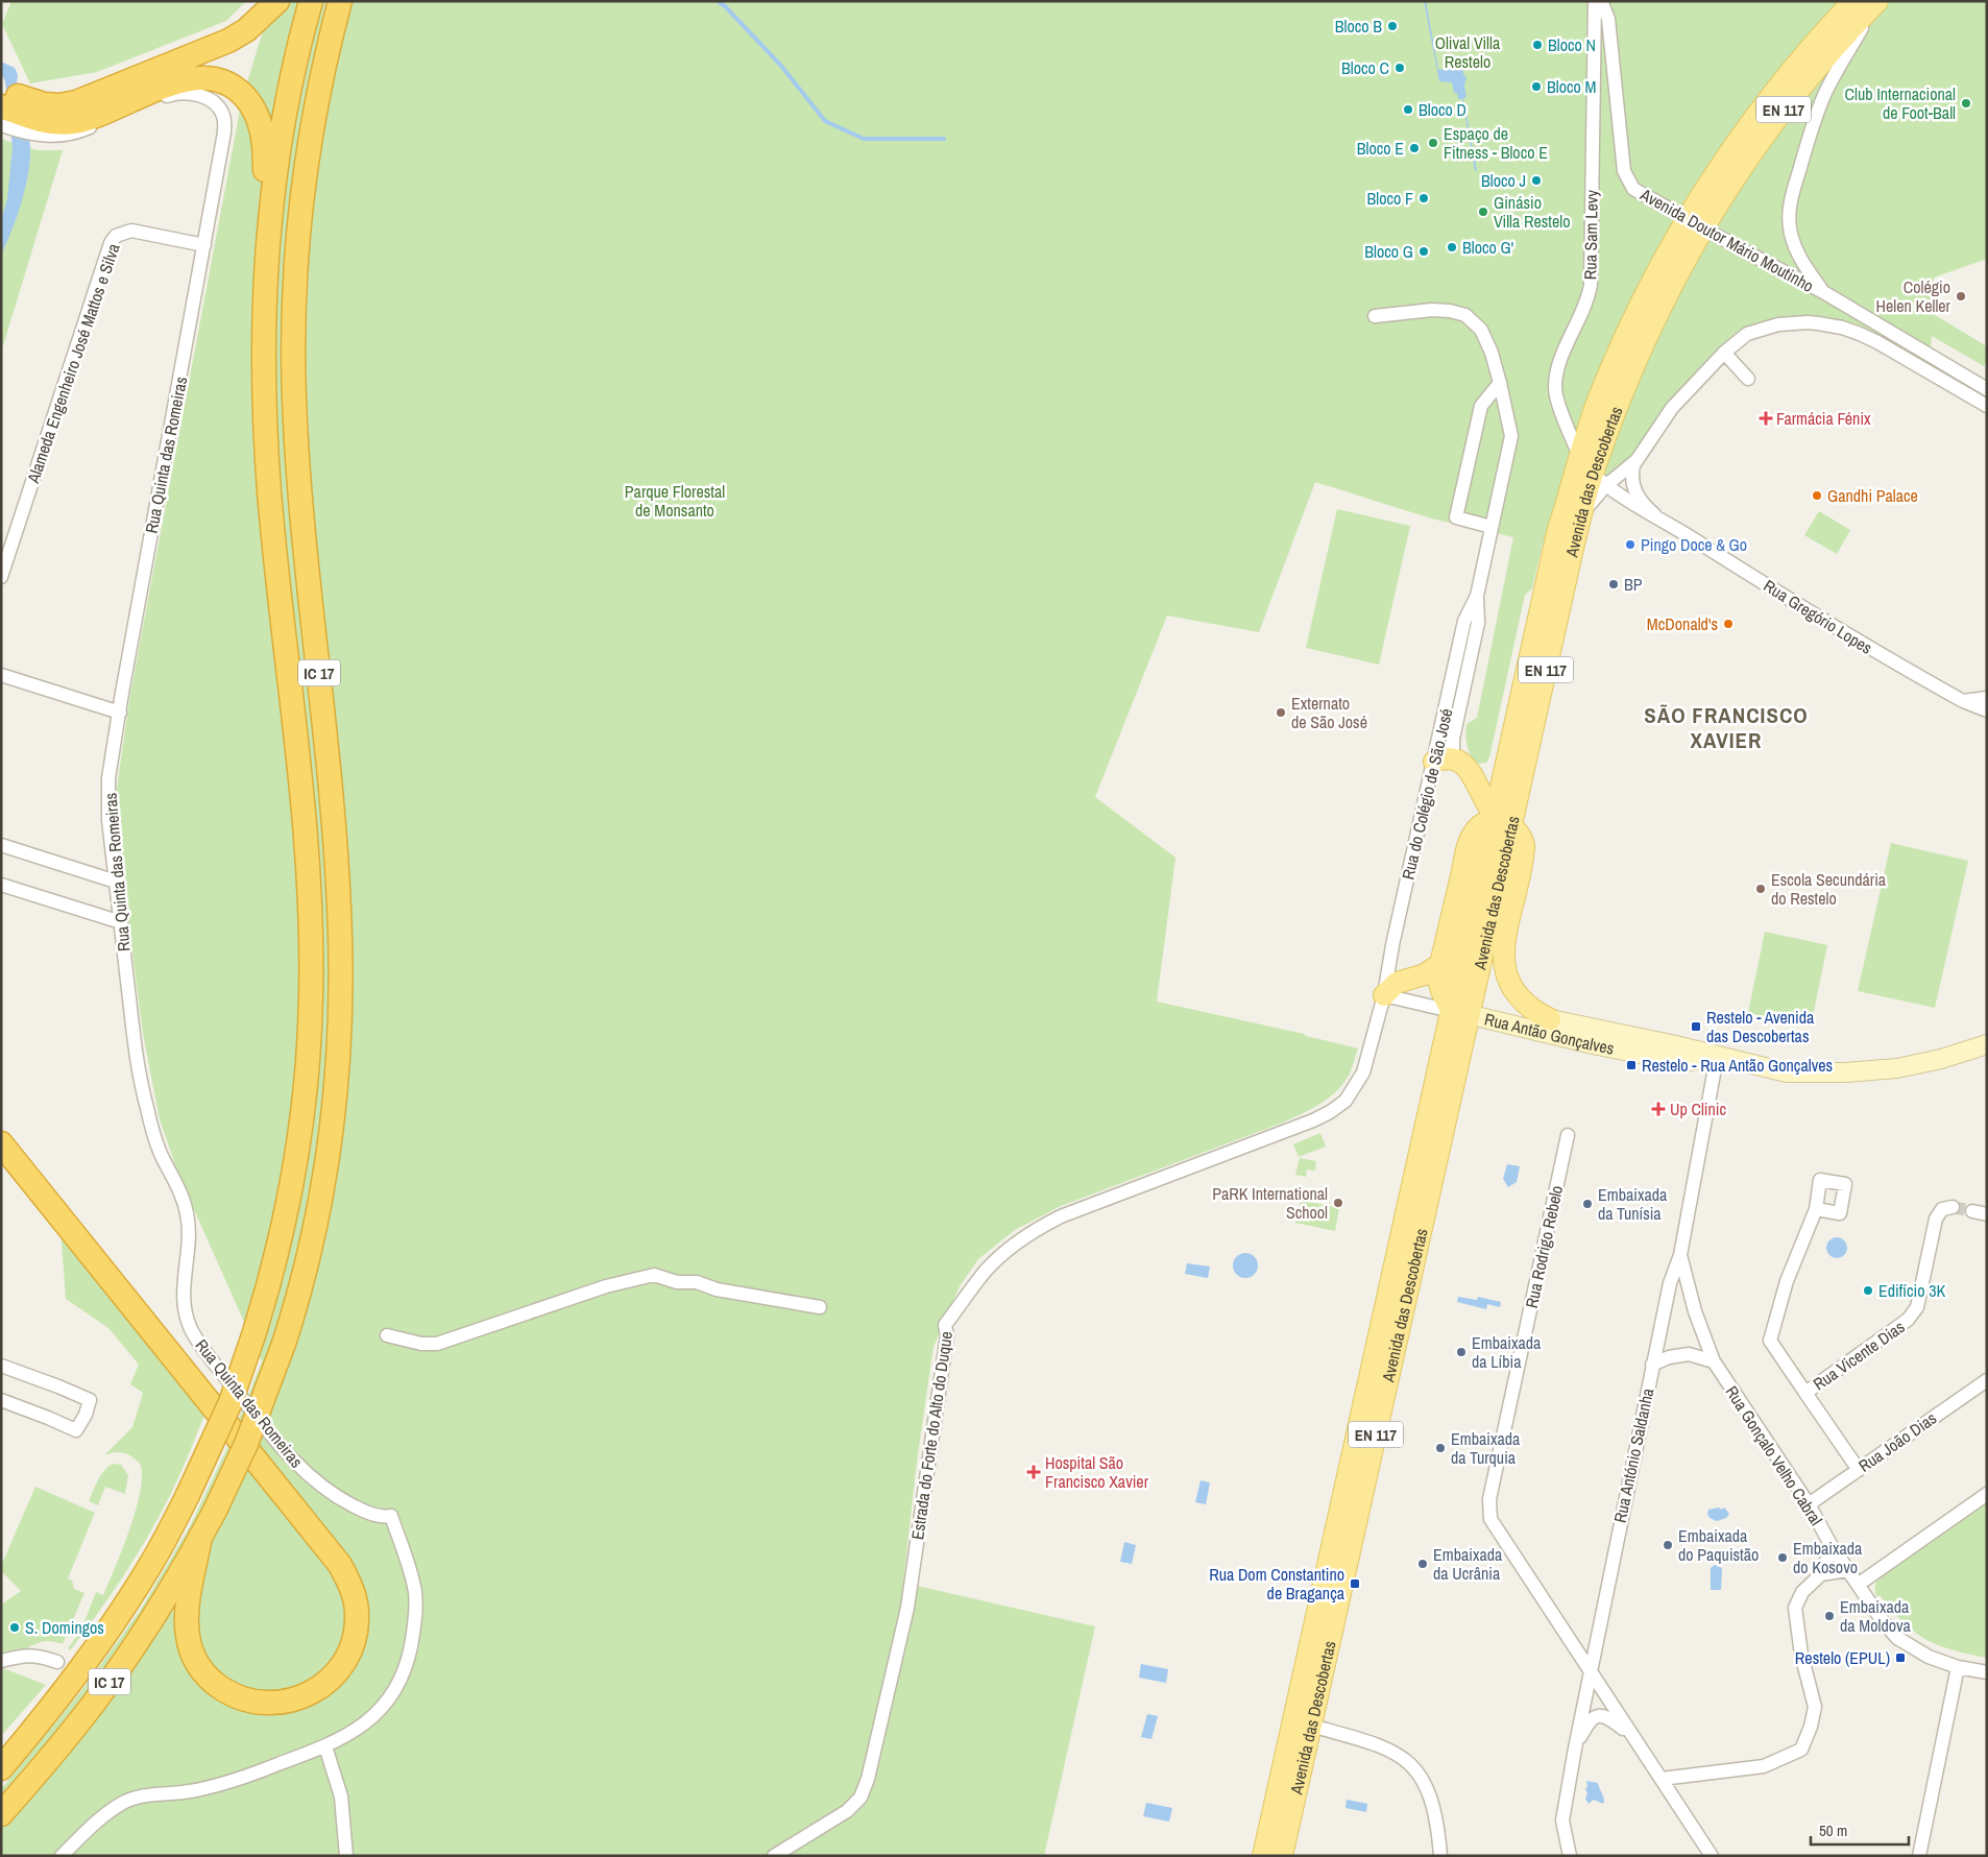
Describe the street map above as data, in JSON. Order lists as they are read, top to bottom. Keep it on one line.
{"streets":{"highway":["IC 17"],"main road":["EN 117","Avenida das Descobertas","Rua Antão Gonçalves"],"street":["Rua Sam Levy","Avenida Doutor Mário Moutinho","Alameda Engenheiro José Mattos e Silva","Rua Quinta das Romeiras","Rua Gregório Lopes","Rua do Colégio de São José","Rua Rodrigo Rebelo","Rua Vicente Dias","Estrada do Forte do Alto do Duque","Rua João Dias","Rua António Saldanha","Rua Gonçalo Velho Cabral"]},"crossings":[["Rua Sam Levy","Avenida das Descobertas"],["Avenida Doutor Mário Moutinho","Avenida das Descobertas"],["Alameda Engenheiro José Mattos e Silva","Rua Quinta das Romeiras"],["Avenida das Descobertas","Rua Gregório Lopes"],["Avenida das Descobertas","Rua Antão Gonçalves"],["Rua do Colégio de São José","Rua Antão Gonçalves"],["Rua do Colégio de São José","Estrada do Forte do Alto do Duque"],["Rua Antão Gonçalves","Estrada do Forte do Alto do Duque"],["Rua Antão Gonçalves","Rua António Saldanha"],["Rua Rodrigo Rebelo","Rua António Saldanha"],["Rua Vicente Dias","Rua João Dias"],["Rua João Dias","Rua Gonçalo Velho Cabral"],["Rua António Saldanha","Rua Gonçalo Velho Cabral"]],"districts":["SÃO FRANCISCO XAVIER"],"parks":["Olival Villa Restelo","Parque Florestal de Monsanto"],"places":{"other":["Bloco B","Bloco N","Bloco C","Bloco M","Club Internacional de Foot-Ball","Bloco D","Espaço de Fitness - Bloco E","Bloco E","Bloco J","Bloco F","Ginásio Villa Restelo","Bloco G'","Bloco G","Colégio Helen Keller","Gandhi Palace","Pingo Doce & Go","BP","McDonald's","Externato de São José","Escola Secundária do Restelo","PaRK International School","Embaixada da Tunísia","Edifício 3K","Embaixada da Líbia","Embaixada da Turquia","Embaixada do Paquistão","Embaixada do Kosovo","Embaixada da Ucrânia","Embaixada da Moldova","S. Domingos"],"health":["Farmácia Fénix","Up Clinic","Hospital São Francisco Xavier"],"transit":["Restelo - Avenida das Descobertas","Restelo - Rua Antão Gonçalves","Rua Dom Constantino de Bragança","Restelo (EPUL)"]},"scale_bar":"50 m"}
